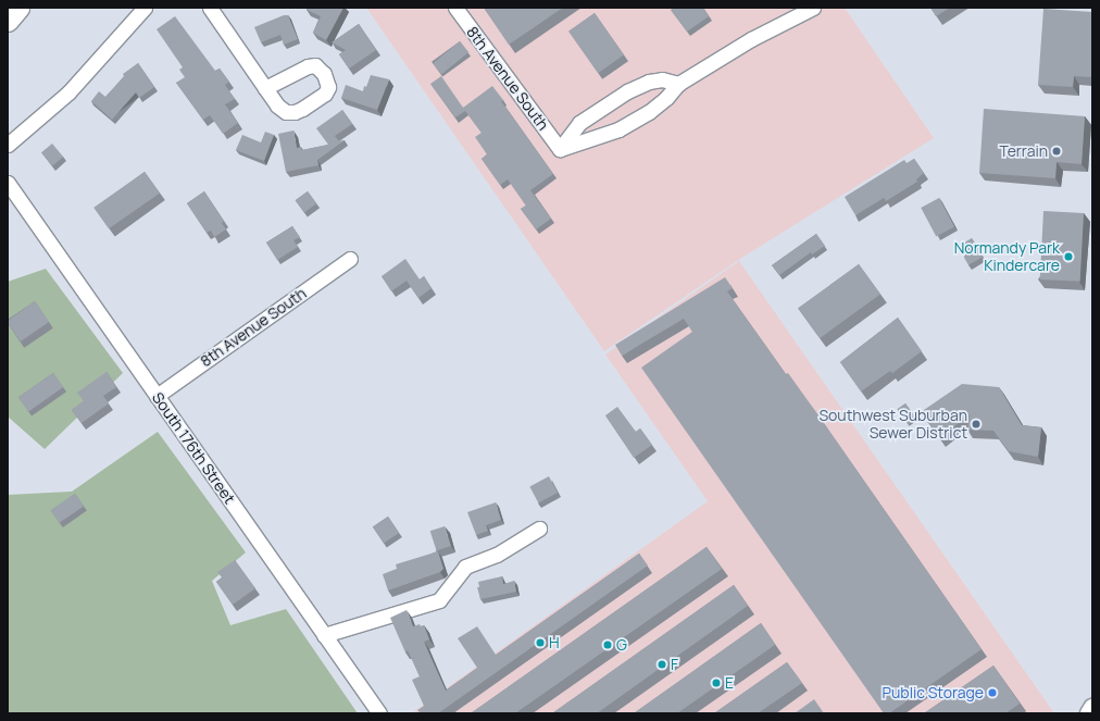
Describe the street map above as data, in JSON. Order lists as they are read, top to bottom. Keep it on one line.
{"streets":{"street":["8th Avenue South","South 176th Street"]},"crossings":[["8th Avenue South","South 176th Street"]],"places":["Terrain","Normandy Park Kindercare","Southwest Suburban Sewer District","H","G","F","E","Public Storage"]}
